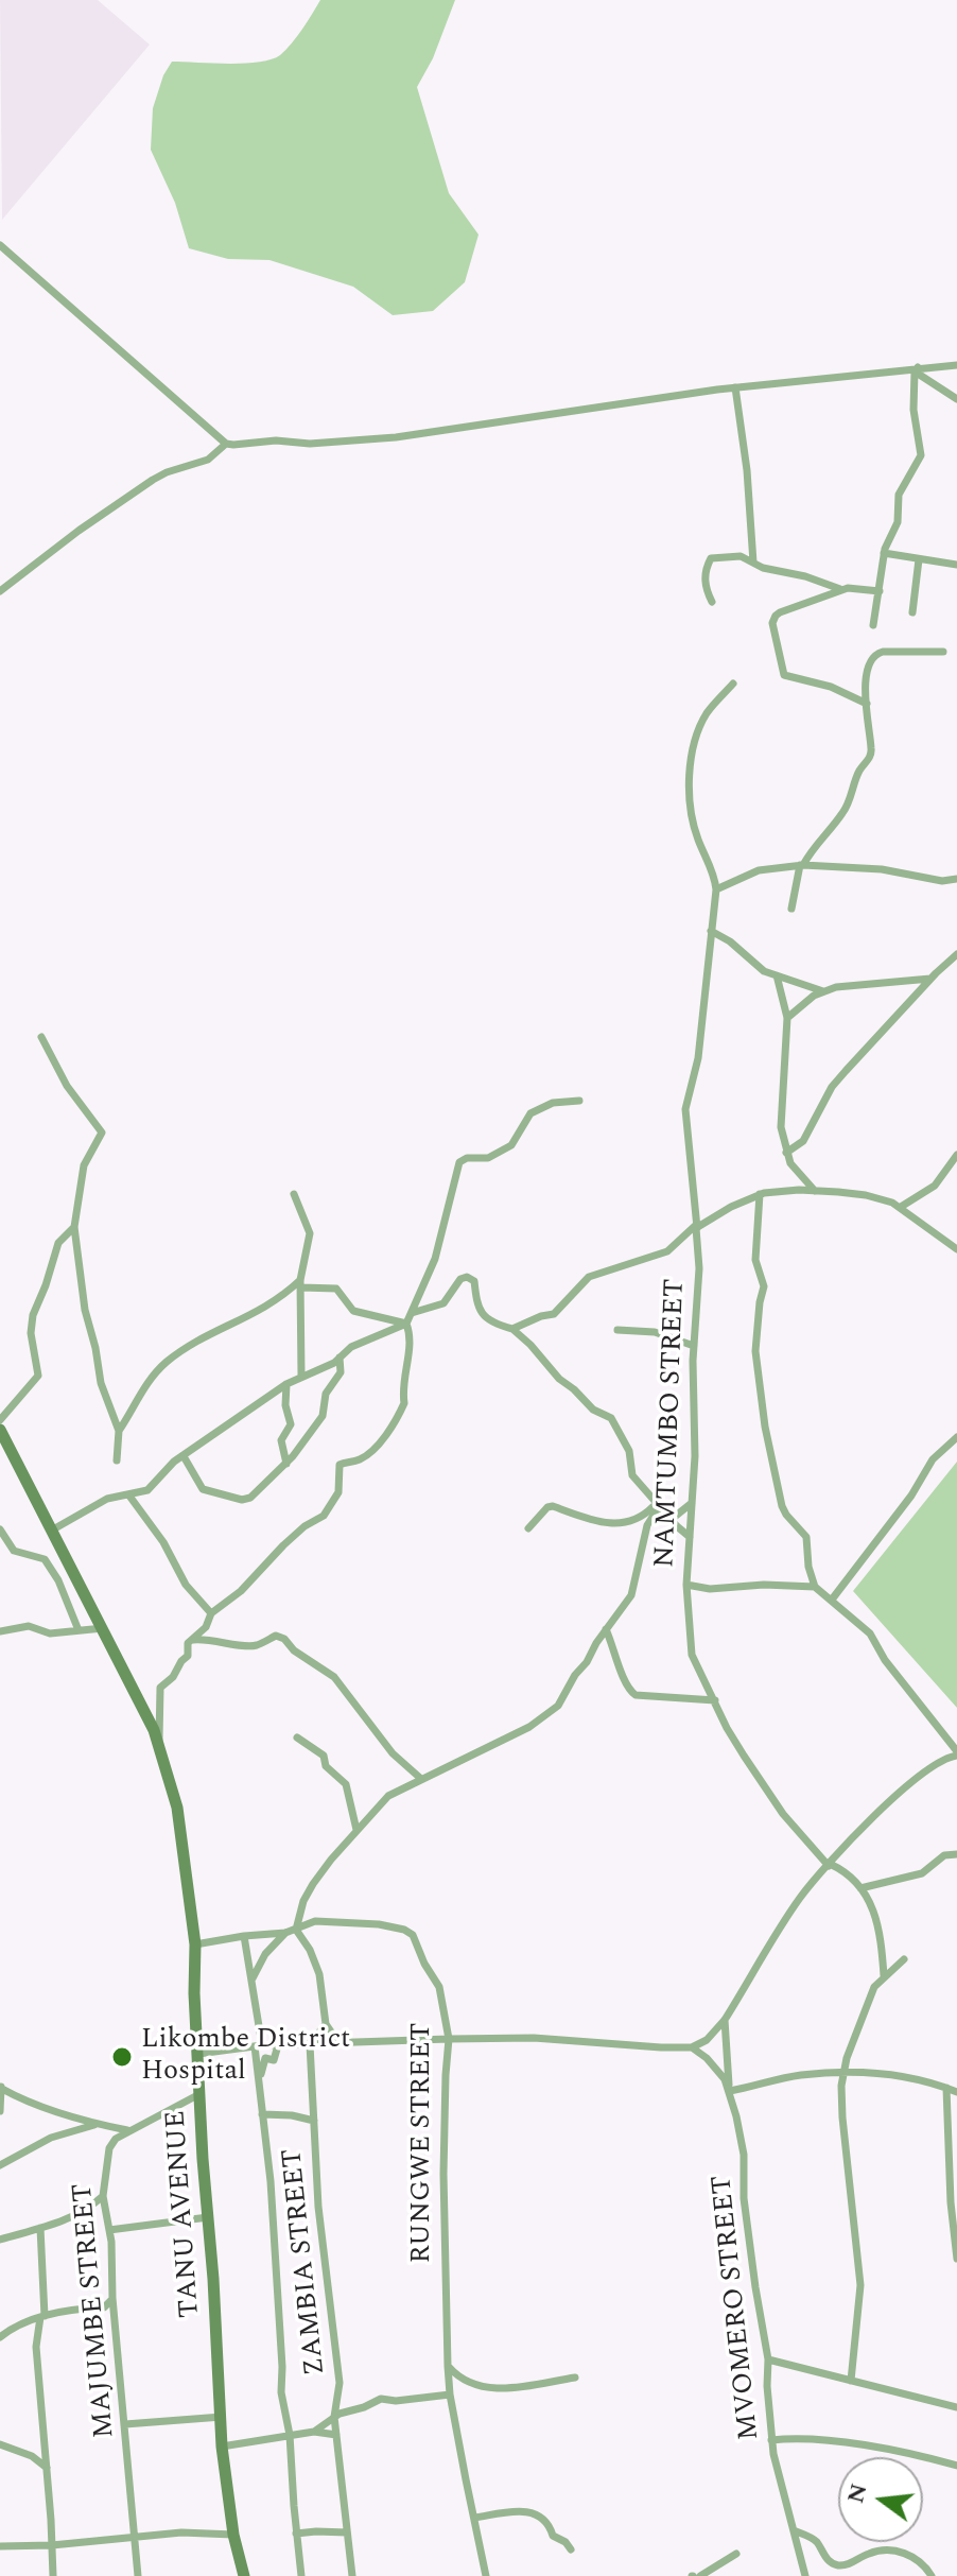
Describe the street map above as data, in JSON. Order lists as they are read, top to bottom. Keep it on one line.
{"streets":{"street":["NAMTUMBO STREET","RUNGWE STREET","TANU AVENUE","ZAMBIA STREET","MVOMERO STREET","MAJUMBE STREET"]},"crossings":[["RUNGWE STREET","TANU AVENUE"]],"places":["Likombe District Hospital"],"north":"left"}
